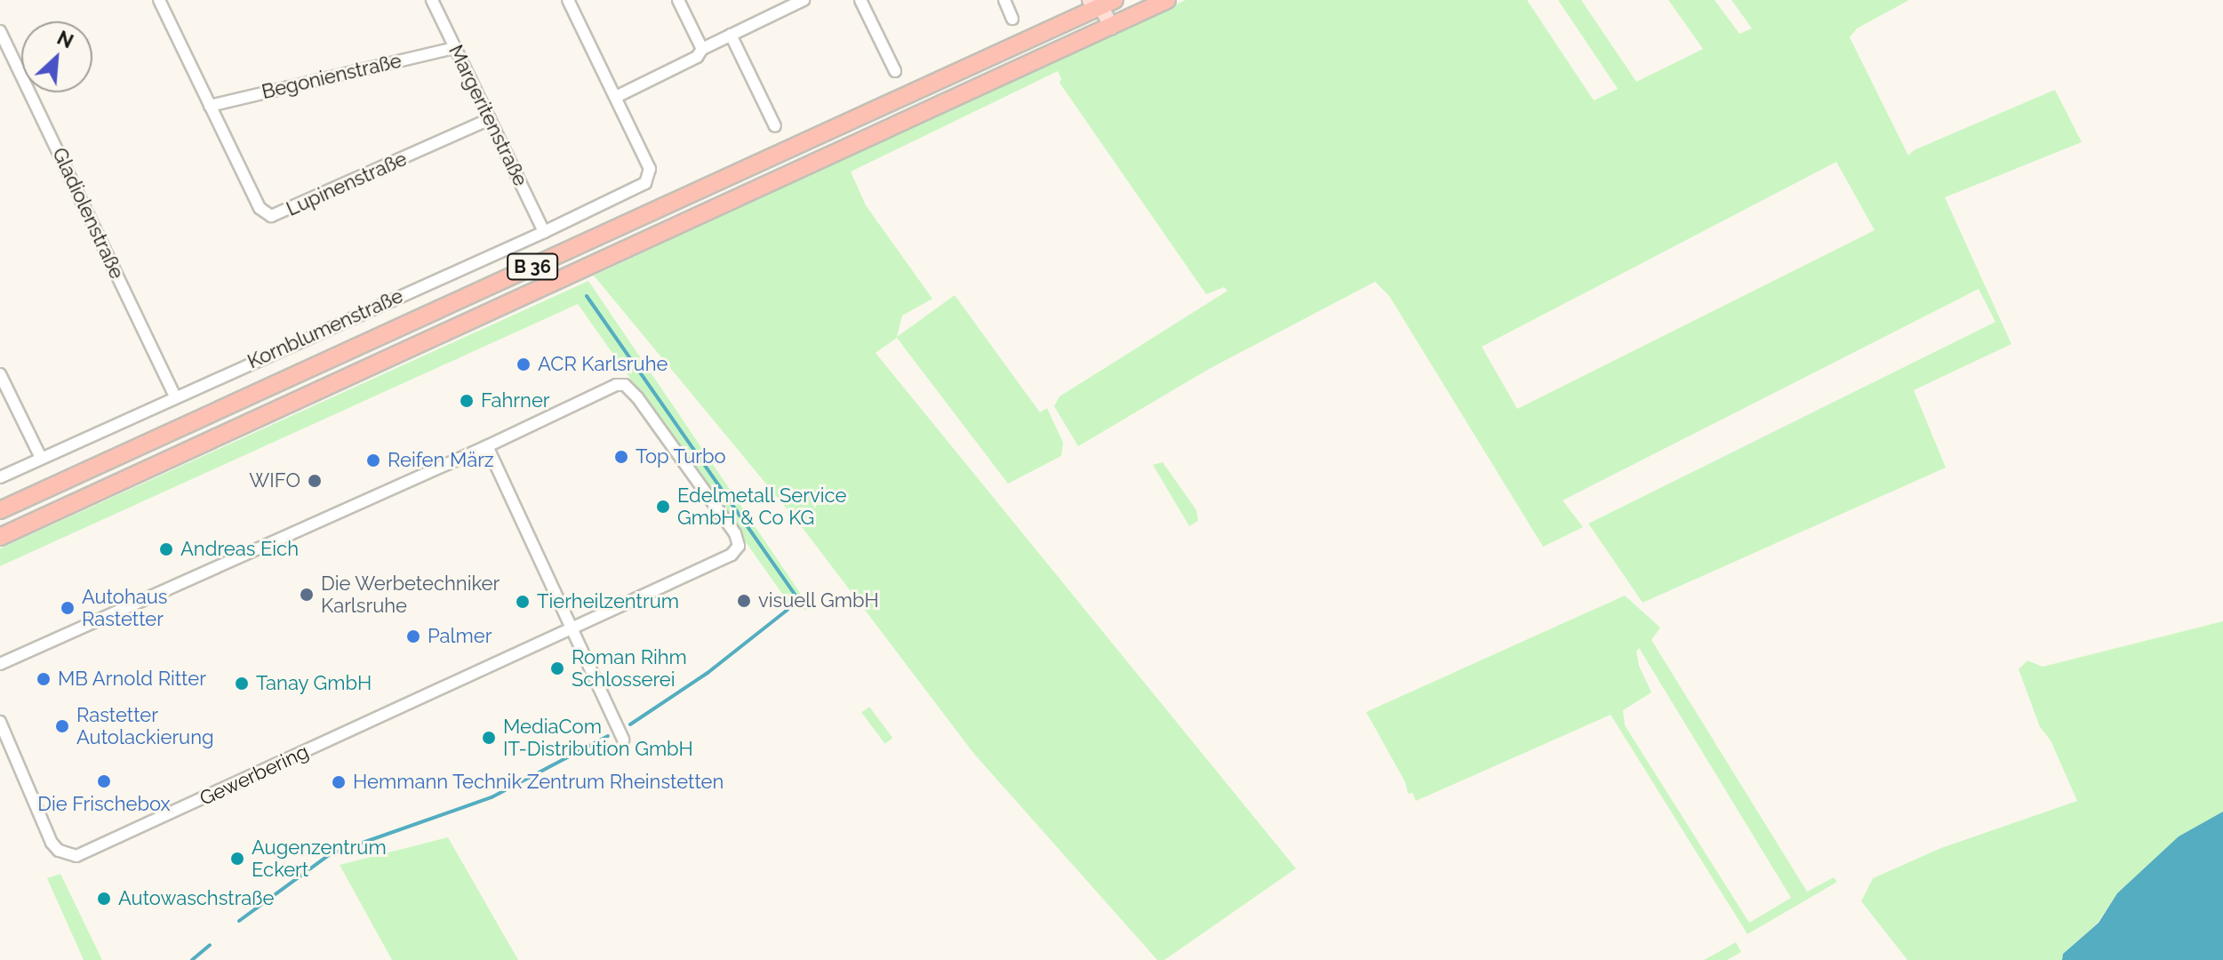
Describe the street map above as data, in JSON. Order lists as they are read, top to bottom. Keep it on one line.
{"streets":{"main road":["B 36"],"street":["Begonienstraße","Margeritenstraße","Lupinenstraße","Gladiolenstraße","Kornblumenstraße","Gewerbering"]},"crossings":[["Begonienstraße","Margeritenstraße"],["Begonienstraße","Lupinenstraße"],["Margeritenstraße","Lupinenstraße"],["Margeritenstraße","Kornblumenstraße"],["Gladiolenstraße","Kornblumenstraße"]],"places":["ACR Karlsruhe","Fahrner","Top Turbo","Reifen März","WIFO","Edelmetall Service GmbH & Co KG","Andreas Eich","Die Werbetechniker Karlsruhe","visuell GmbH","Tierheilzentrum","Autohaus Rastetter","Palmer","Roman Rihm Schlosserei","MB Arnold Ritter","Tanay GmbH","Rastetter Autolackierung","MediaCom IT-Distribution GmbH","Die Frischebox","Hemmann Technik Zentrum Rheinstetten","Augenzentrum Eckert","Autowaschstraße"],"north":"top right"}
